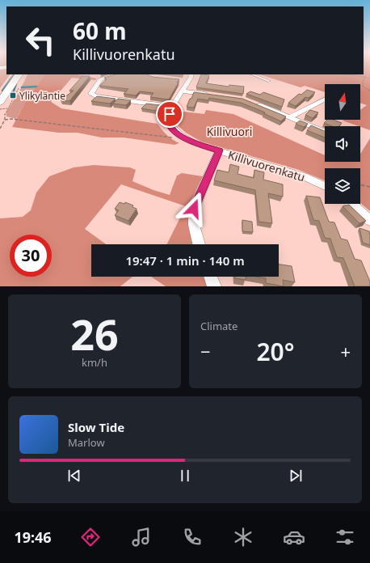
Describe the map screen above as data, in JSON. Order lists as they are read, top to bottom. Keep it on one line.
{"streets":{"street":["Killivuorenkatu"]},"parks":["Killivuori"],"places":{"transit":["Ylikyläntie"]},"north":"top","page":{"turn":["60 m","Killivuorenkatu"],"limit":"30","trip":"19:47 · 1 min · 140 m","tile":[["26","km/h"],"Climate"],"heat":["−","20°","+"],"song":["Slow Tide","Marlow"],"tabs":"19:46"}}
